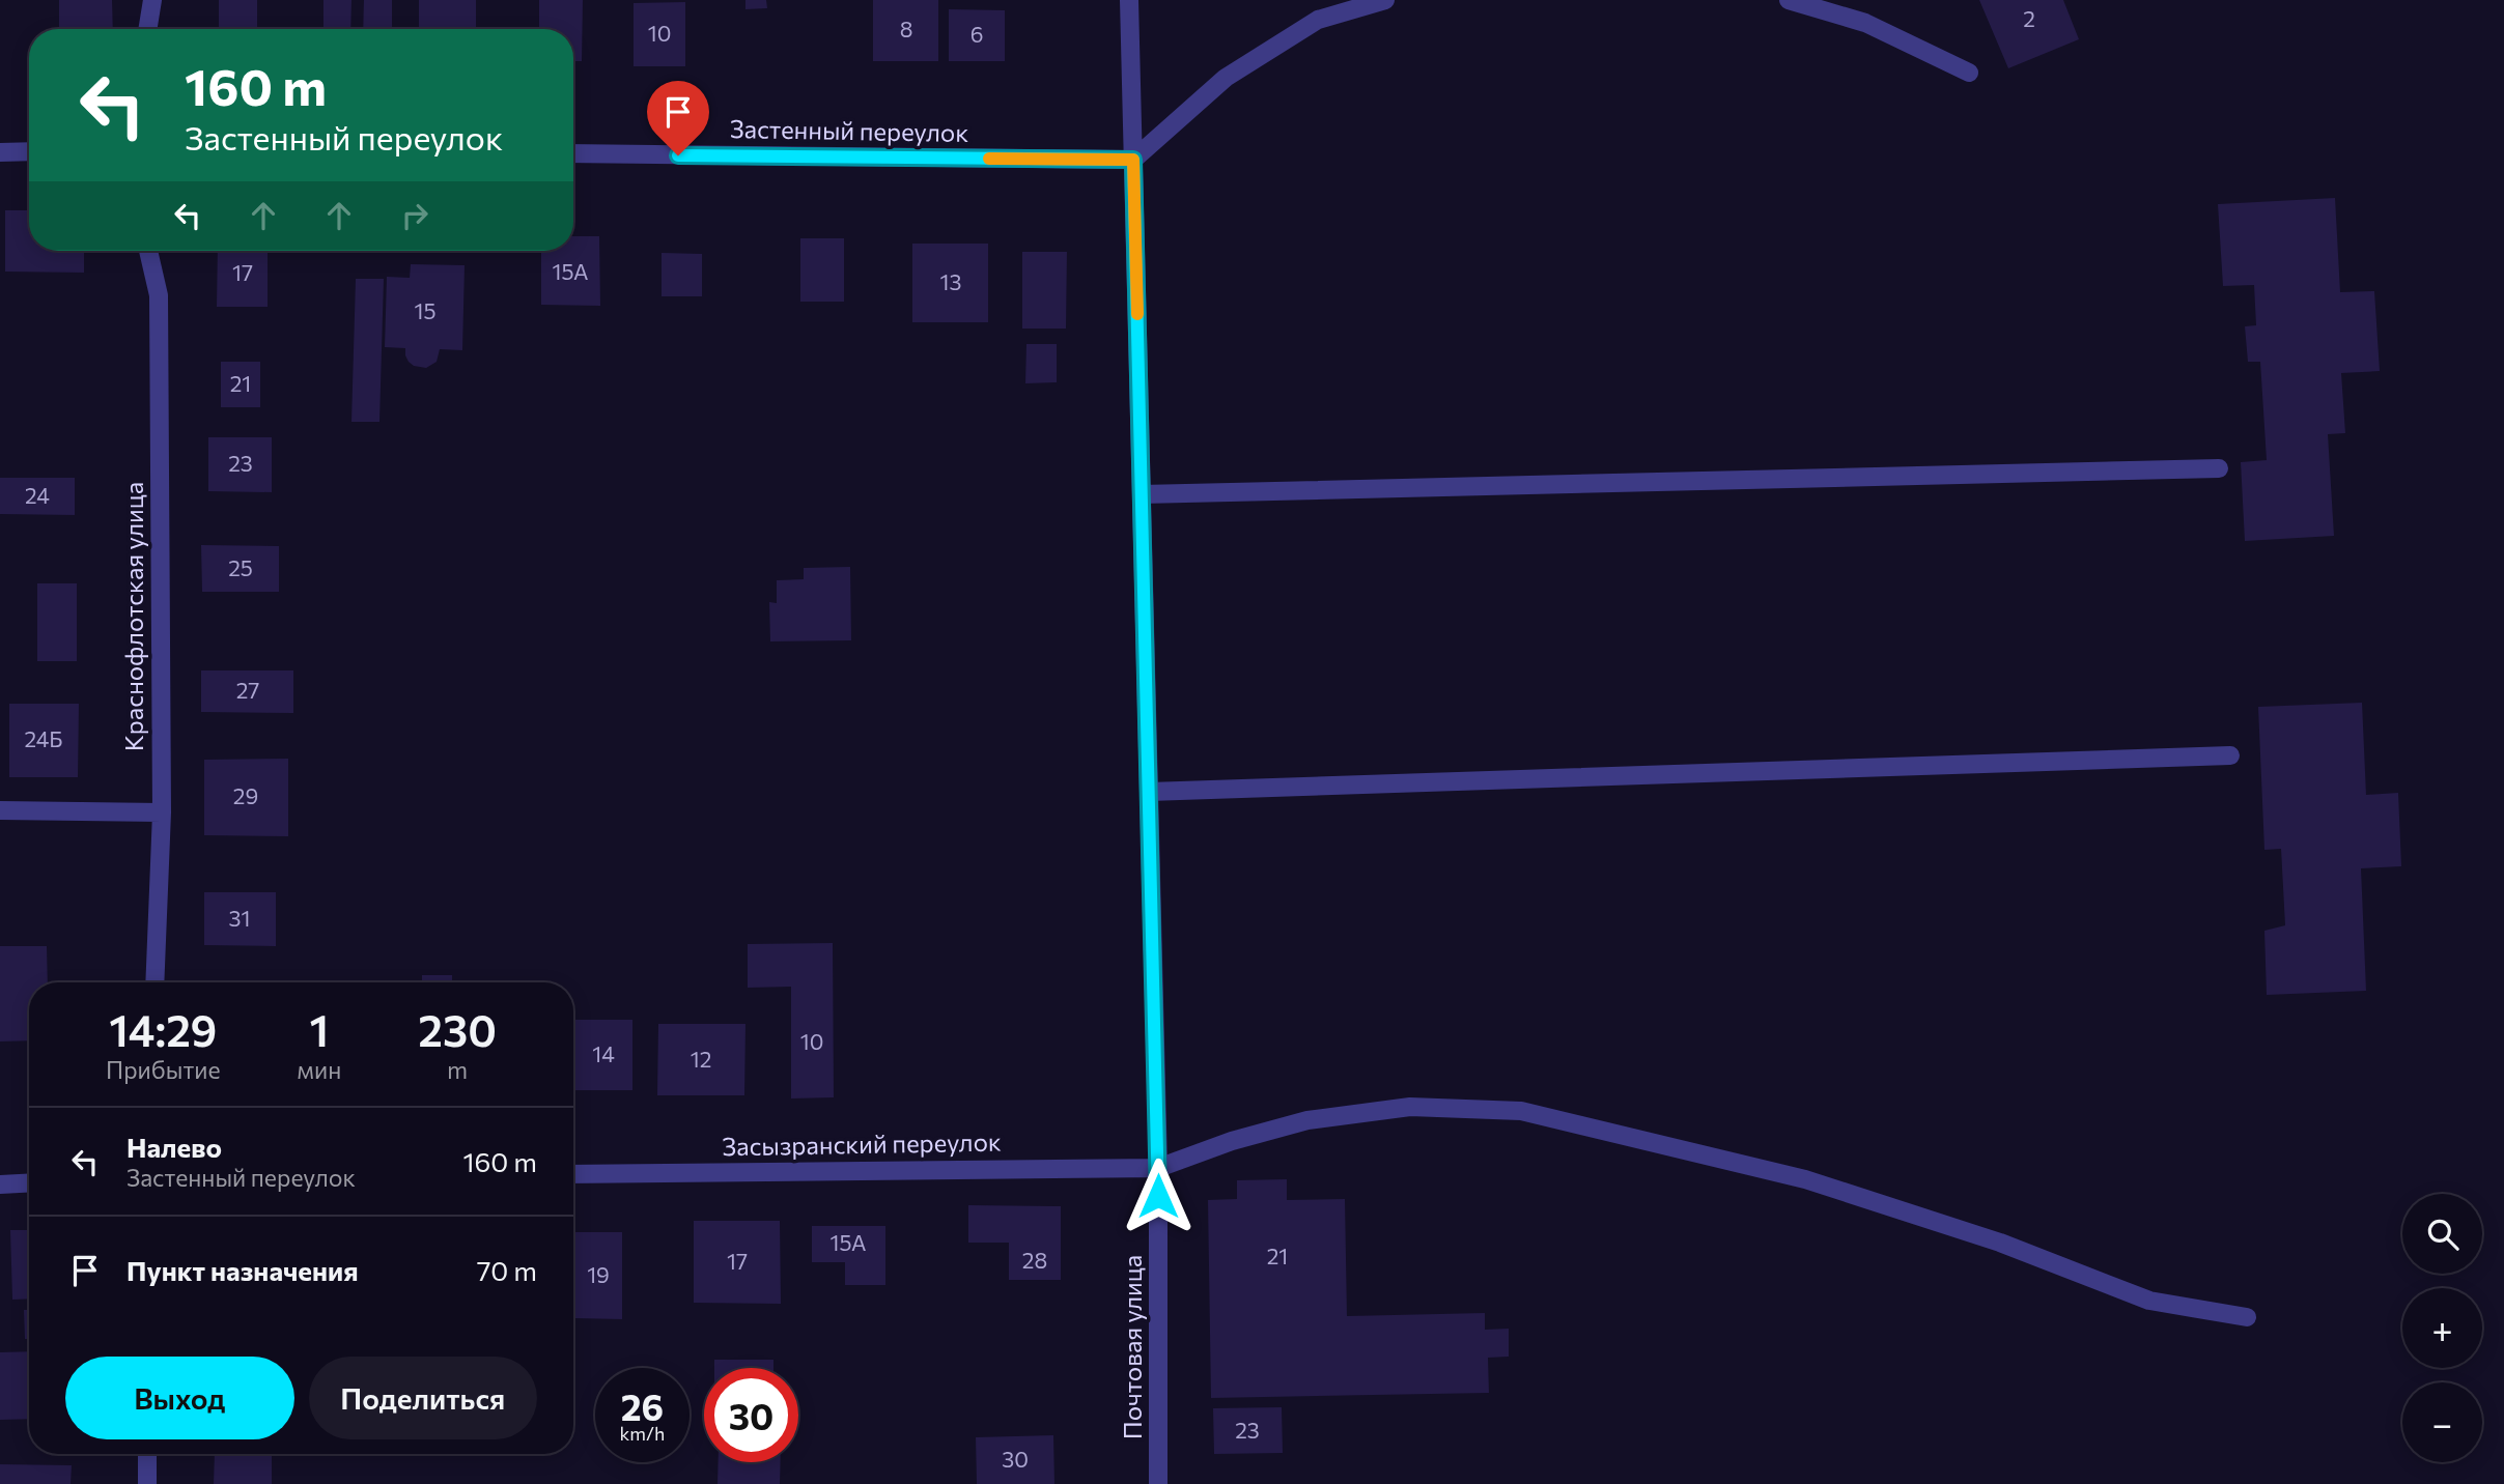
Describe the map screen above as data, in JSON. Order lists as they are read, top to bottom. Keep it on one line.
{"streets":{"street":["Застенный переулок","Краснофлотская улица","Засызранский переулок","Почтовая улица"]},"crossings":[["Застенный переулок","Почтовая улица"],["Засызранский переулок","Почтовая улица"]],"house_numbers":["2","8","10","6","15А","17","13","15","21","23","24","25","27","24Б","29","31","10","14","12","15А","21","28","17","19","23","30"],"page":{"turn":["160 m","Застенный переулок"],"eta":["14:29","Прибытие","1","мин","230","m"],"list":[{"name":"Налево","note":"Застенный переулок","value":"160 m"},{"name":"Пункт назначения","value":"70 m"}],"map_buttons":["+","−"],"buttons":["Выход","Поделиться"],"speed":"26 km/h","limit":"30"}}
